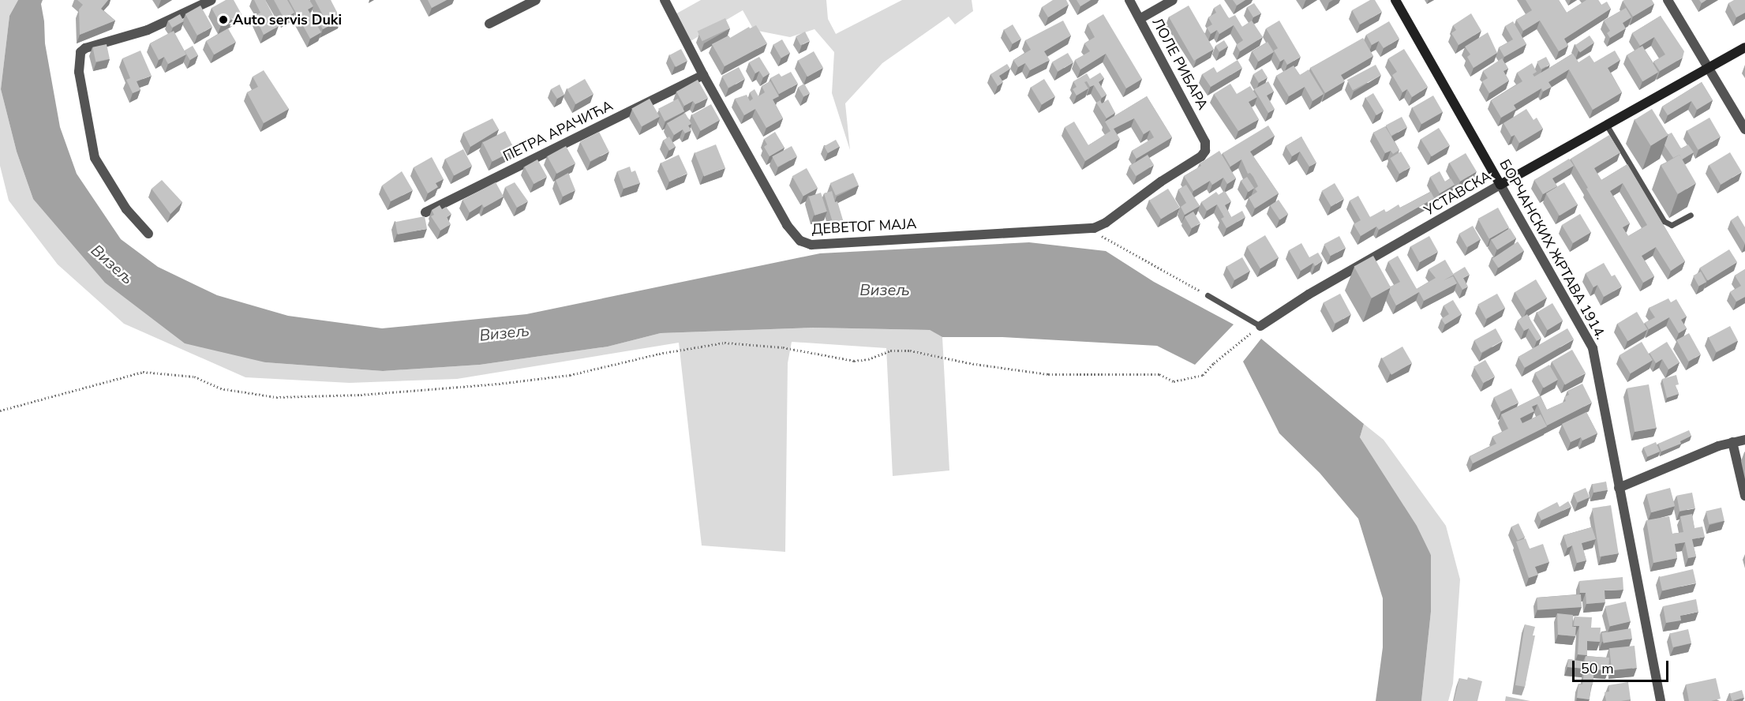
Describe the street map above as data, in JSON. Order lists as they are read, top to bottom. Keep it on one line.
{"streets":{"street":["ЛОЛЕ РИБАРА","ПЕТРА АРАЧИЋА","УСТАВСКА","ДЕВЕТОГ МАЈА","БОРЧАНСКИХ ЖРТАВА 1914."]},"crossings":[["ЛОЛЕ РИБАРА","ДЕВЕТОГ МАЈА"],["ПЕТРА АРАЧИЋА","ДЕВЕТОГ МАЈА"],["УСТАВСКА","БОРЧАНСКИХ ЖРТАВА 1914."]],"water":["Визељ"],"places":["Auto servis Duki"],"scale_bar":"50 m"}
